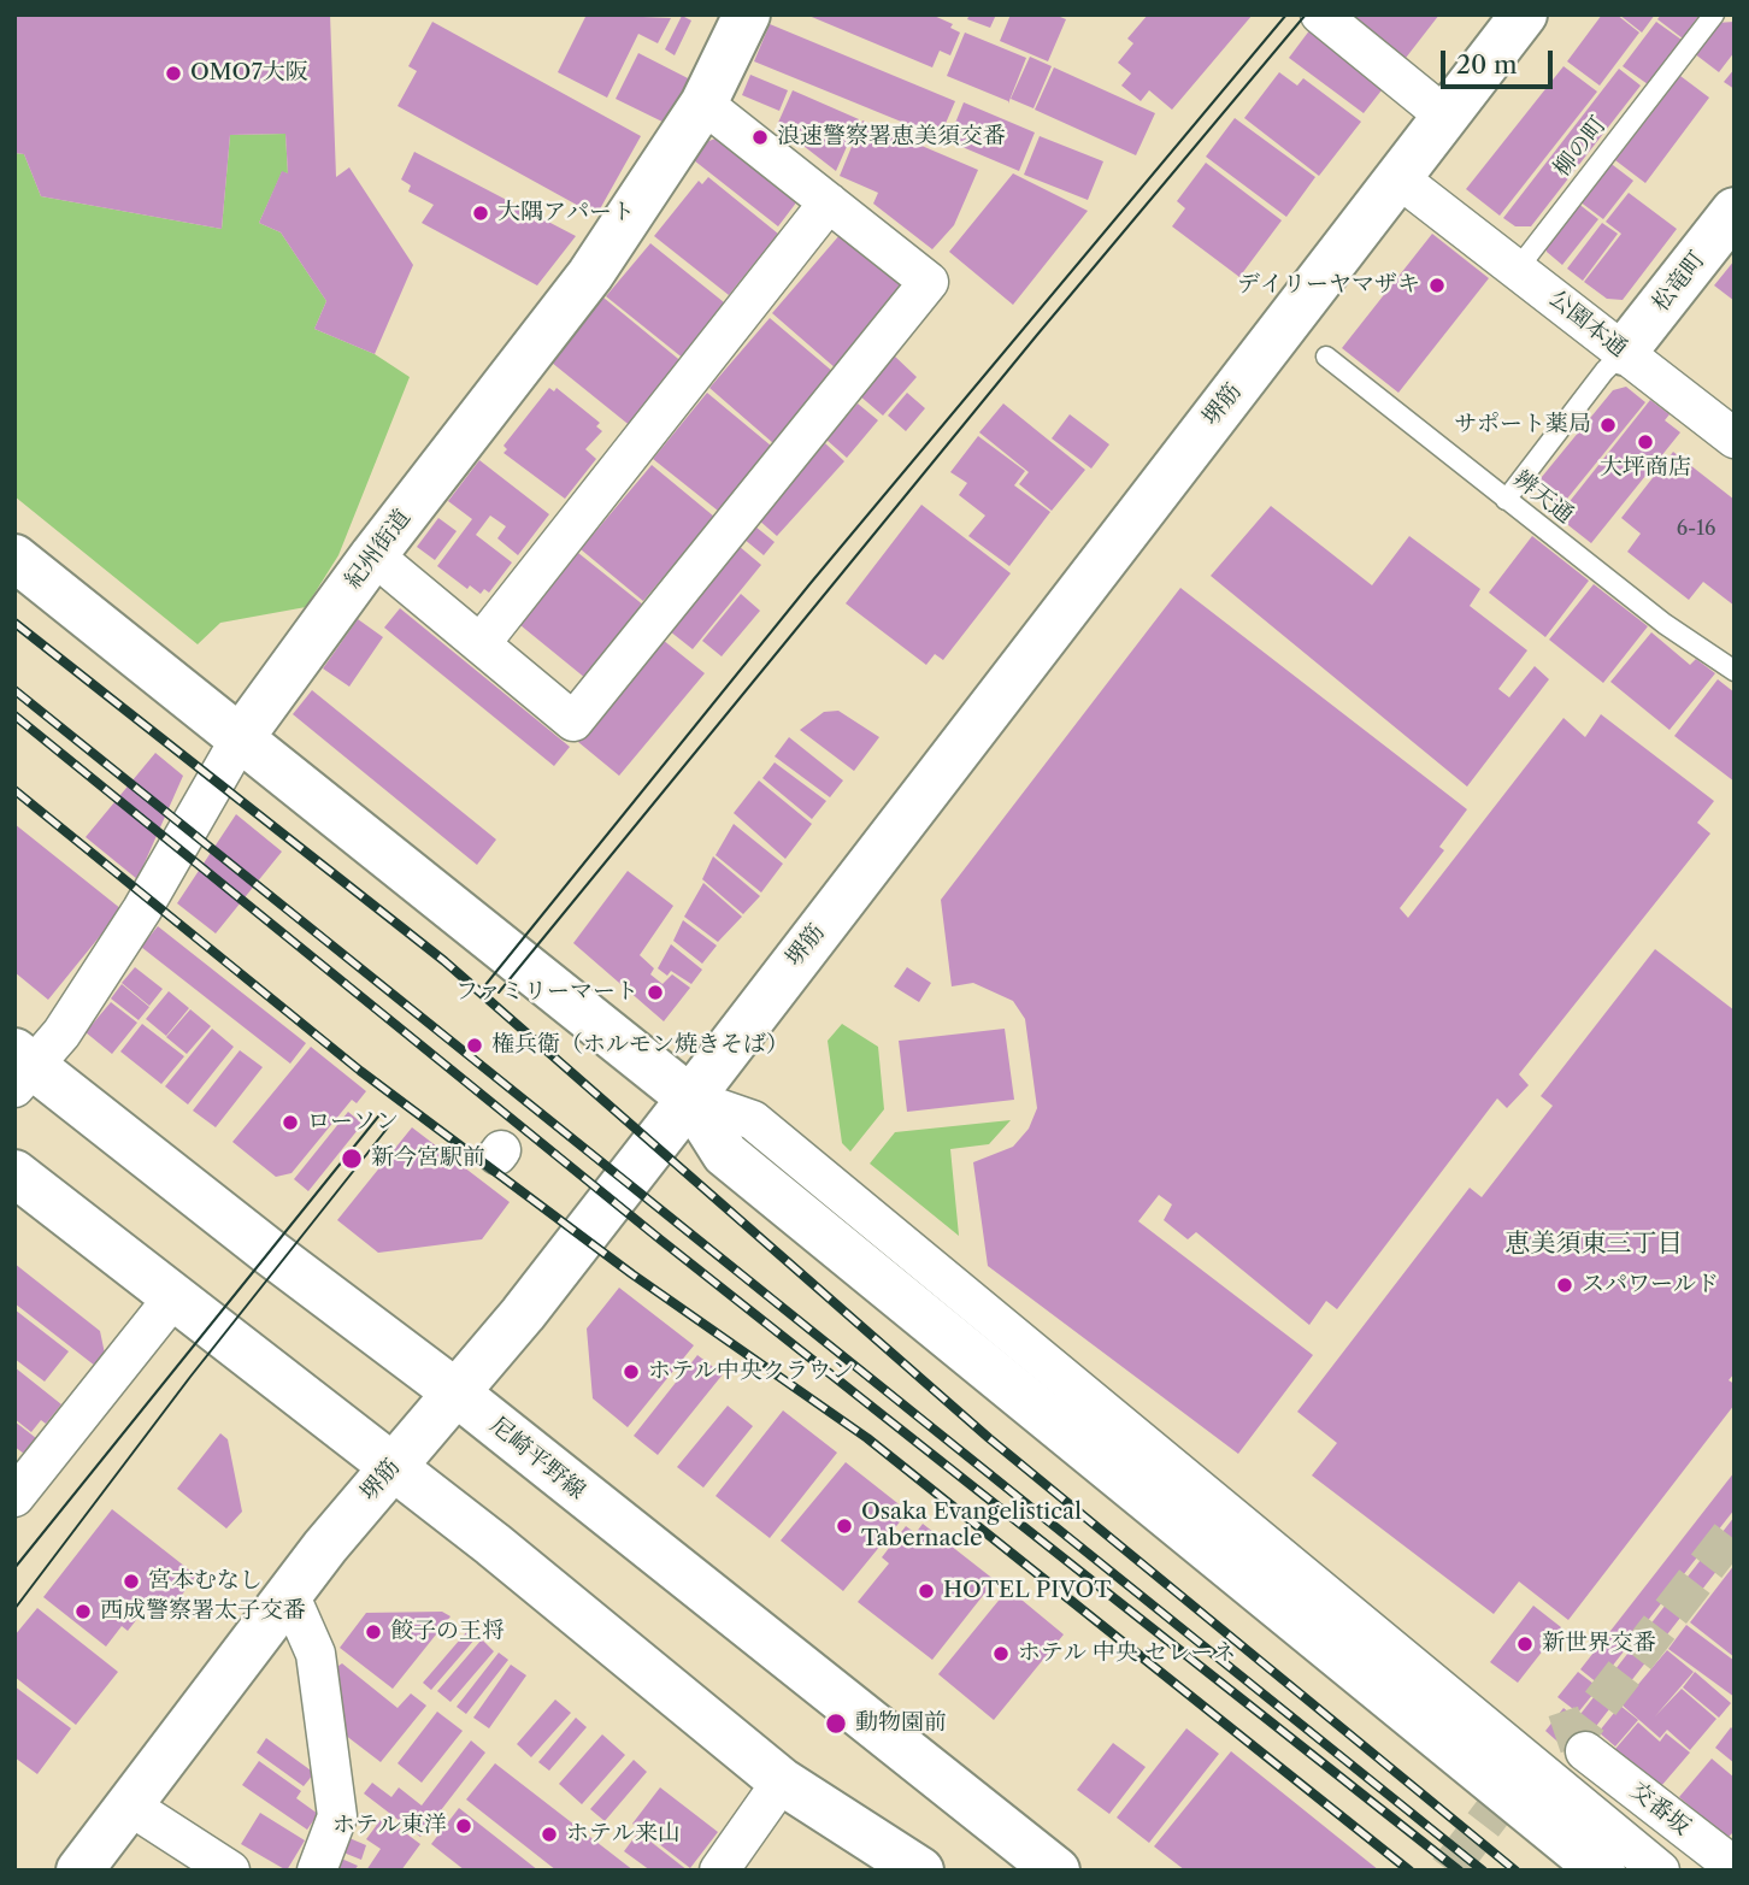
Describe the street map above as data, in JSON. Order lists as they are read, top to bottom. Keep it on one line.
{"streets":{"street":["松竜町","公園本通","堺筋","紀州街道","尼崎平野線","交番坂"],"lane":["柳の町","辨天通"]},"crossings":[["柳の町","公園本通"],["松竜町","公園本通"],["公園本通","堺筋"],["堺筋","尼崎平野線"],["紀州街道","尼崎平野線"]],"districts":["恵美須東三丁目"],"places":["OMO7大阪","浪速警察署恵美須交番","大隅アパート","デイリーヤマザキ","サポート薬局","大坪商店","ファミリーマート","権兵衛（ホルモン焼きそば）","ローソン","新今宮駅前","スパワールド","ホテル中央クラウン","Osaka Evangelistical Tabernacle","宮本むなし","HOTEL PIVOT","西成警察署太子交番","餃子の王将","新世界交番","ホテル 中央 セレーネ","動物園前","ホテル東洋","ホテル来山"],"house_numbers":["6-16"],"scale_bar":"20 m"}
